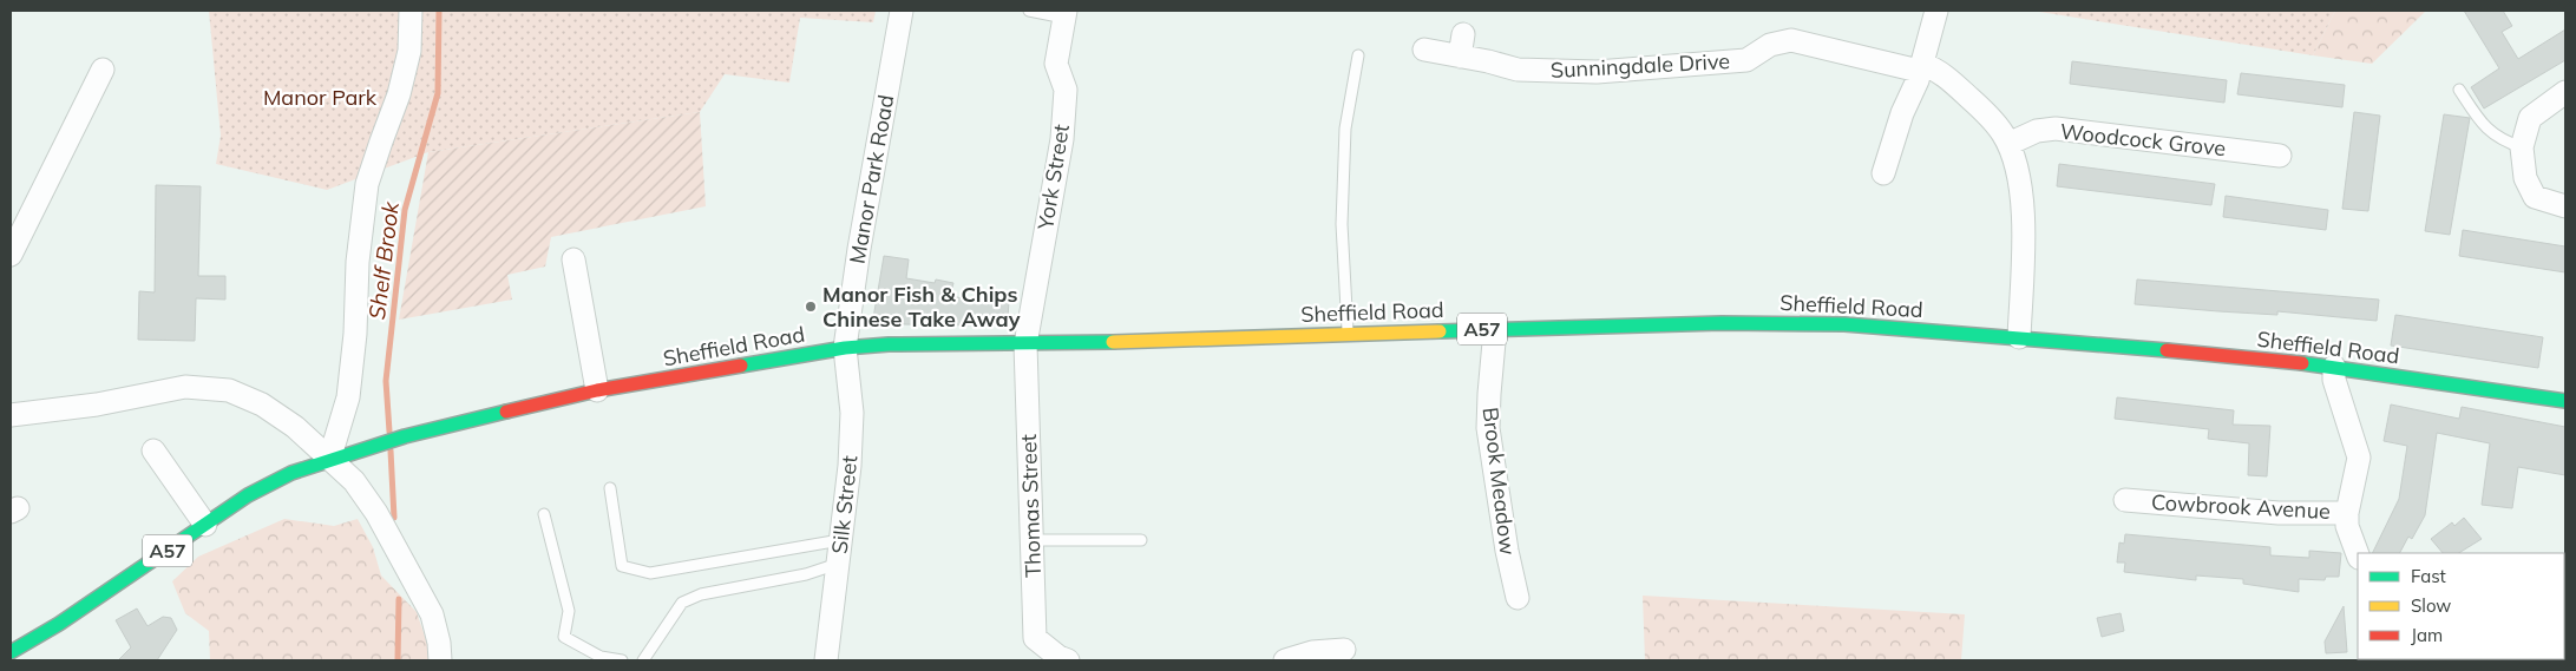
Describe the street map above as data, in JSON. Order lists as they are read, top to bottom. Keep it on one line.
{"streets":{"main road":["Sheffield Road","A57"],"street":["Sunningdale Drive","Woodcock Grove","York Street","Manor Park Road","Brook Meadow","Silk Street","Thomas Street","Cowbrook Avenue"]},"crossings":[["York Street","Sheffield Road"],["York Street","Thomas Street"],["Manor Park Road","Sheffield Road"],["Manor Park Road","Silk Street"],["Sheffield Road","A57"],["Sheffield Road","Brook Meadow"],["Sheffield Road","Silk Street"],["Sheffield Road","Thomas Street"],["Sheffield Road","Cowbrook Avenue"]],"water":["Shelf Brook"],"parks":["Manor Park"],"places":["Manor Fish & Chips Chinese Take Away"],"legend":["Fast","Slow","Jam"]}
